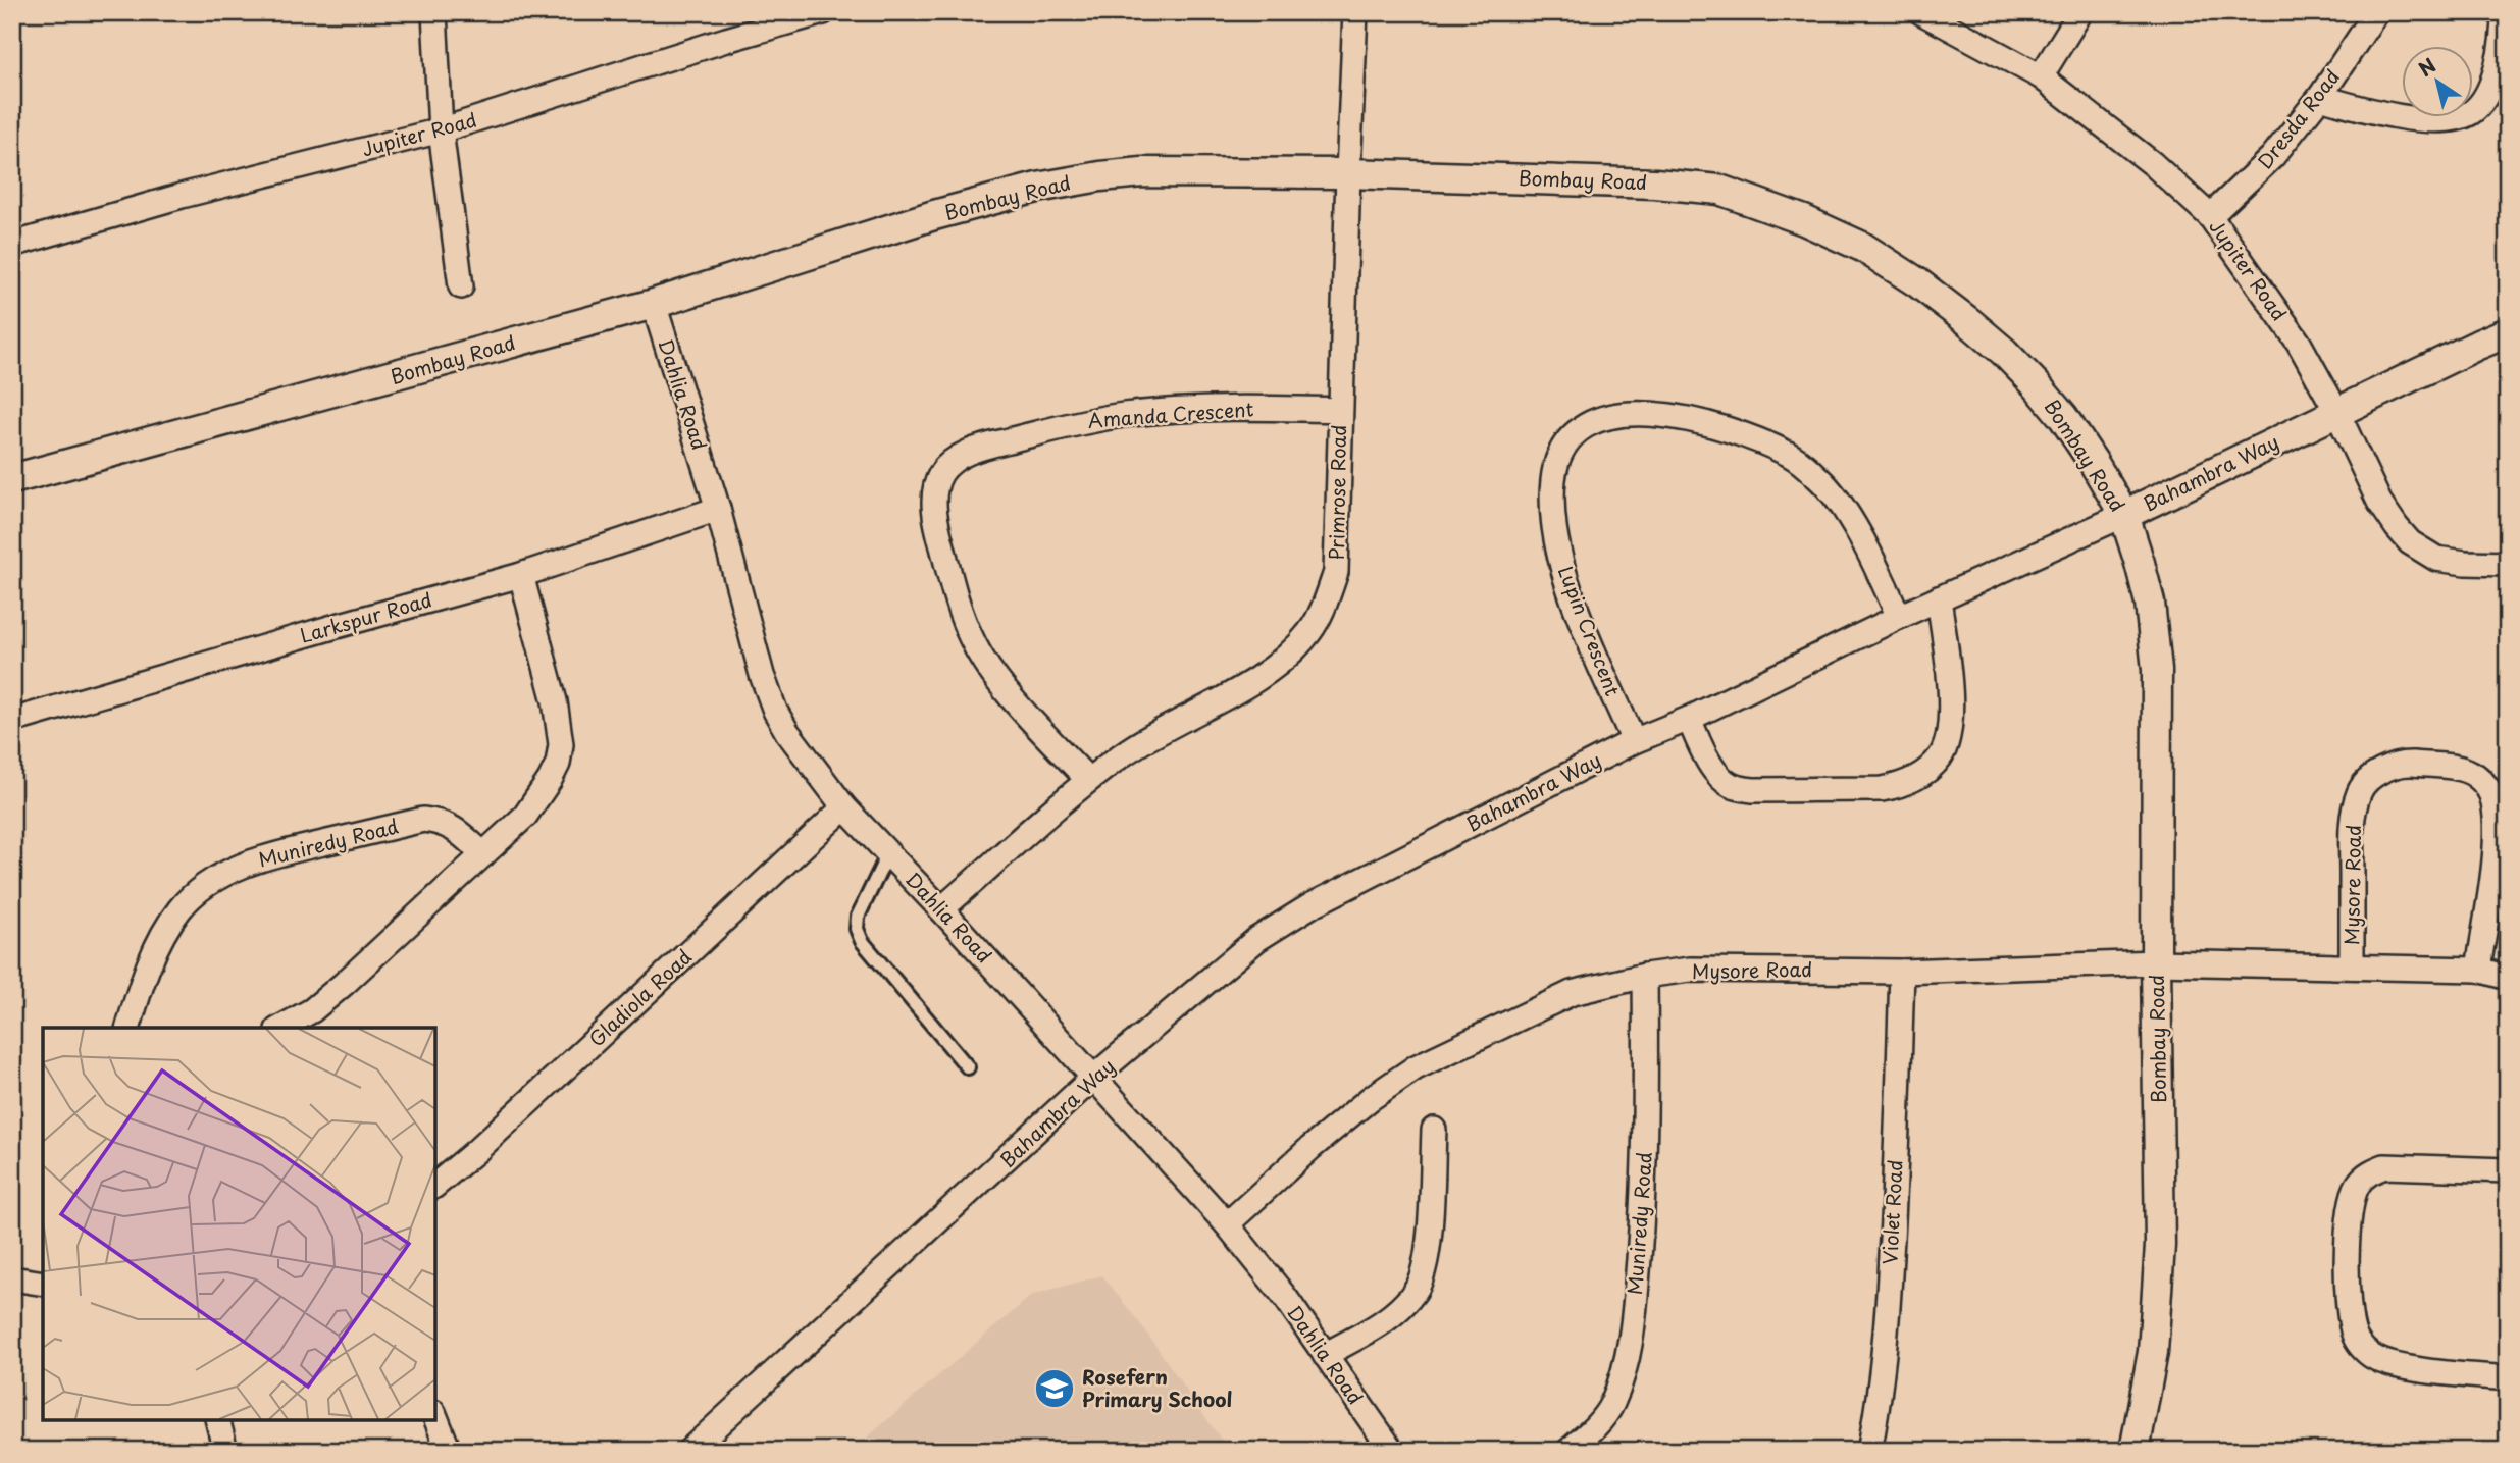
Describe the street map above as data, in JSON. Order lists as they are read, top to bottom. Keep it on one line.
{"streets":{"street":["Dresda Road","Jupiter Road","Bombay Road","Dahlia Road","Amanda Crescent","Bahambra Way","Primrose Road","Larkspur Road","Lupin Crescent","Muniredy Road","Mysore Road","Gladiola Road","Violet Road"]},"crossings":[["Dresda Road","Jupiter Road"],["Jupiter Road","Bahambra Way"],["Bombay Road","Dahlia Road"],["Bombay Road","Bahambra Way"],["Bombay Road","Primrose Road"],["Bombay Road","Mysore Road"],["Dahlia Road","Bahambra Way"],["Dahlia Road","Primrose Road"],["Dahlia Road","Larkspur Road"],["Dahlia Road","Mysore Road"],["Dahlia Road","Gladiola Road"],["Amanda Crescent","Primrose Road"],["Bahambra Way","Lupin Crescent"],["Muniredy Road","Mysore Road"],["Mysore Road","Violet Road"]],"places":{"school or university":["Rosefern Primary School"]},"north":"top left"}
